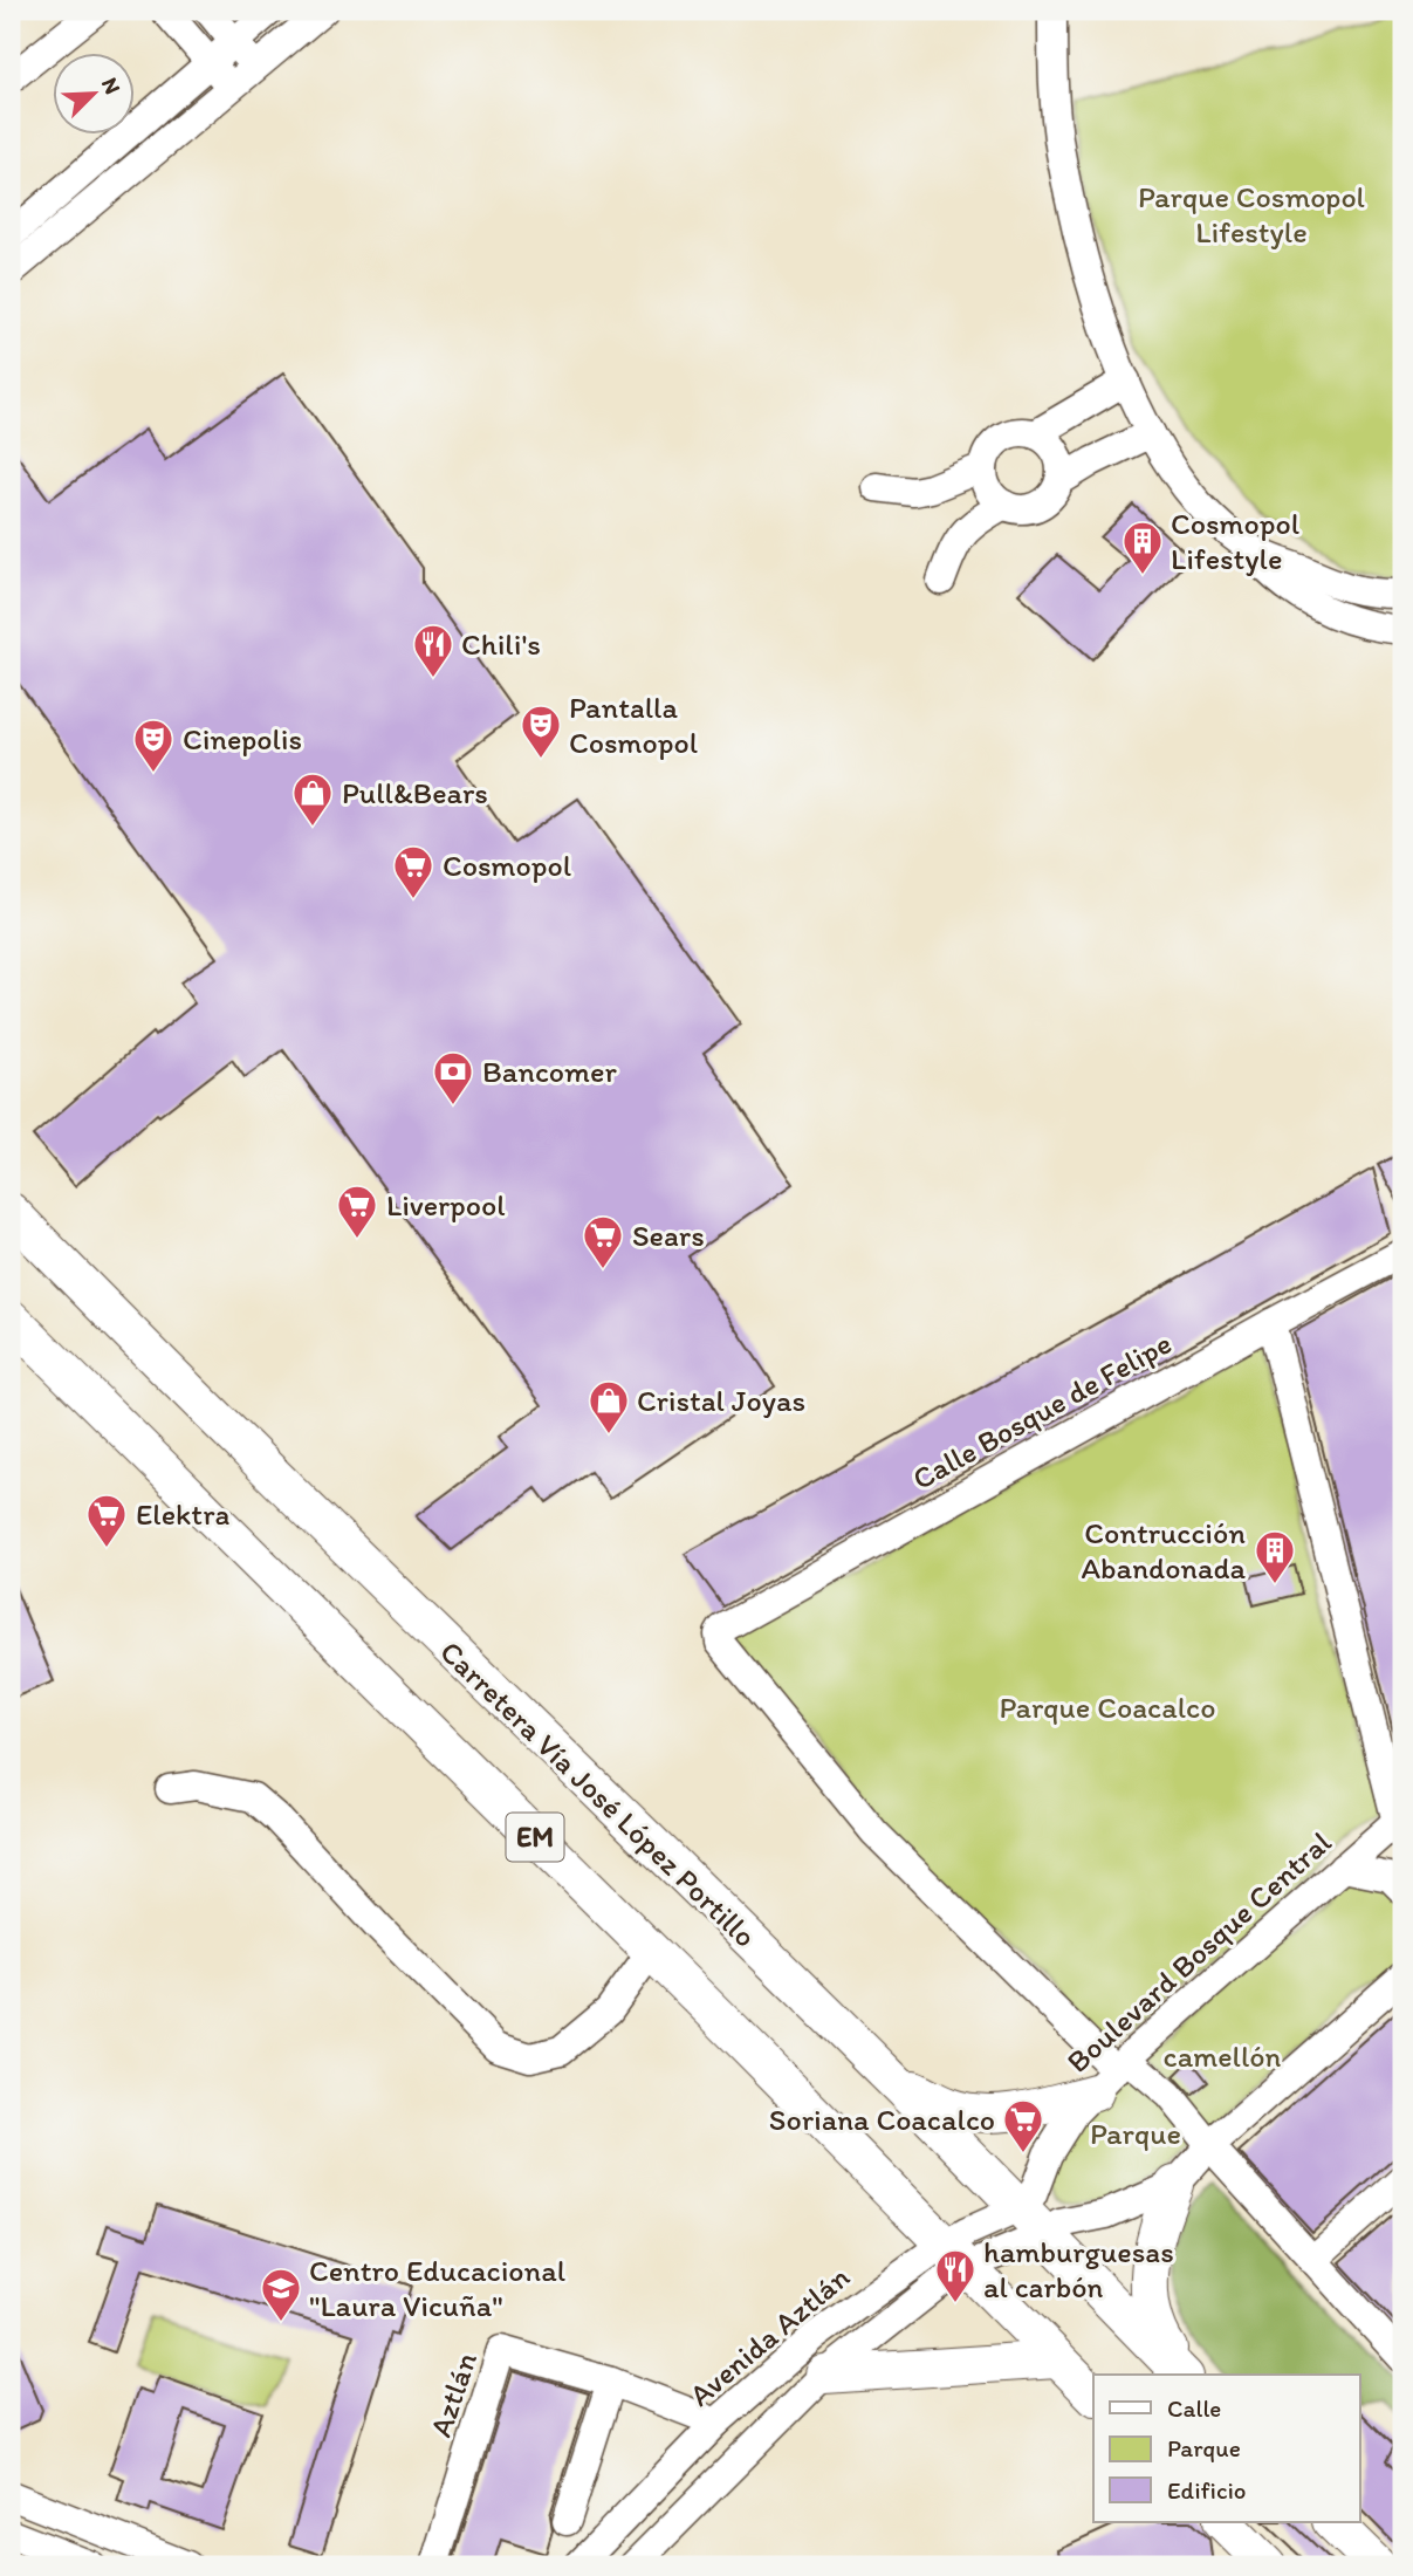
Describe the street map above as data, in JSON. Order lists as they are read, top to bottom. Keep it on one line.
{"streets":{"main road":["Carretera Vía José López Portillo","EM"],"street":["Calle Bosque de Felipe","Boulevard Bosque Central","Avenida Aztlán","Aztlán"]},"crossings":[["Calle Bosque de Felipe","Boulevard Bosque Central"],["Carretera Vía José López Portillo","Boulevard Bosque Central"],["Carretera Vía José López Portillo","Avenida Aztlán"],["EM","Avenida Aztlán"],["Boulevard Bosque Central","Avenida Aztlán"],["Avenida Aztlán","Aztlán"]],"parks":["Parque Cosmopol Lifestyle","Parque Coacalco","camellón","Parque"],"places":{"building":["Cosmopol Lifestyle","Contrucción Abandonada"],"restaurant":["Chili's","hamburguesas al carbón"],"theatre":["Pantalla Cosmopol","Cinepolis"],"shop":["Pull&Bears","Cristal Joyas"],"supermarket":["Cosmopol","Liverpool","Sears","Elektra","Soriana Coacalco"],"bank":["Bancomer"],"school or university":["Centro Educacional \"Laura Vicuña\""]},"legend":["Calle","Parque","Edificio"],"north":"top right"}
